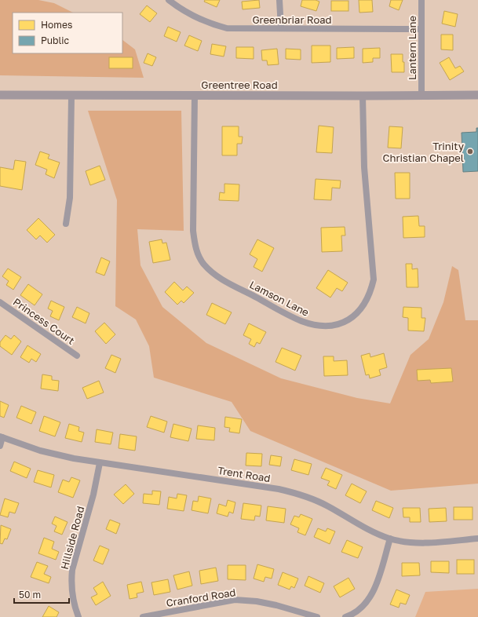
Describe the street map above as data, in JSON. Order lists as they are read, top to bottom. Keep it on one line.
{"streets":{"street":["Greenbriar Road","Lantern Lane","Greentree Road","Lamson Lane","Princess Court","Trent Road","Hillside Road","Cranford Road"]},"crossings":[["Greenbriar Road","Lantern Lane"],["Lantern Lane","Greentree Road"],["Greentree Road","Lamson Lane"],["Trent Road","Hillside Road"]],"places":["Trinity Christian Chapel"],"legend":["Homes","Public"],"scale_bar":"50 m"}
